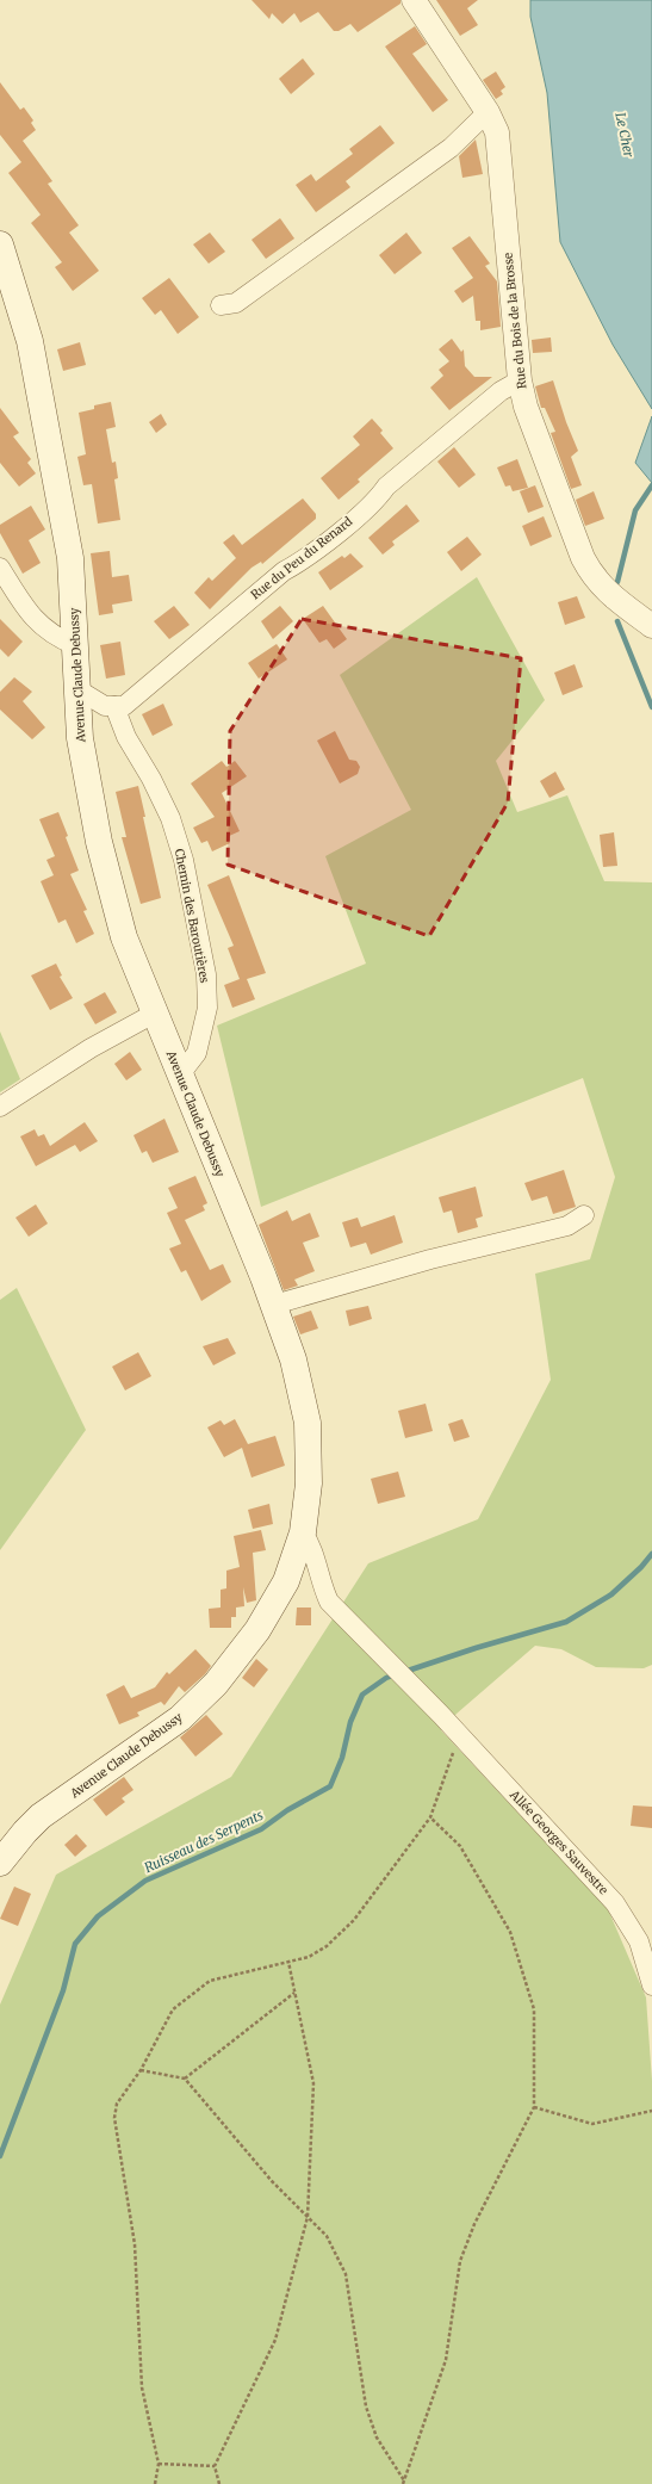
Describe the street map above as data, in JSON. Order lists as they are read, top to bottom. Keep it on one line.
{"streets":{"main road":["Avenue Claude Debussy"],"street":["Rue du Bois de la Brosse","Rue du Peu du Renard","Chemin des Baroutières","Allée Georges Sauvestre"]},"crossings":[["Rue du Bois de la Brosse","Rue du Peu du Renard"],["Rue du Peu du Renard","Chemin des Baroutières"],["Avenue Claude Debussy","Chemin des Baroutières"],["Avenue Claude Debussy","Allée Georges Sauvestre"]],"water":["Le Cher","Ruisseau des Serpents"]}
